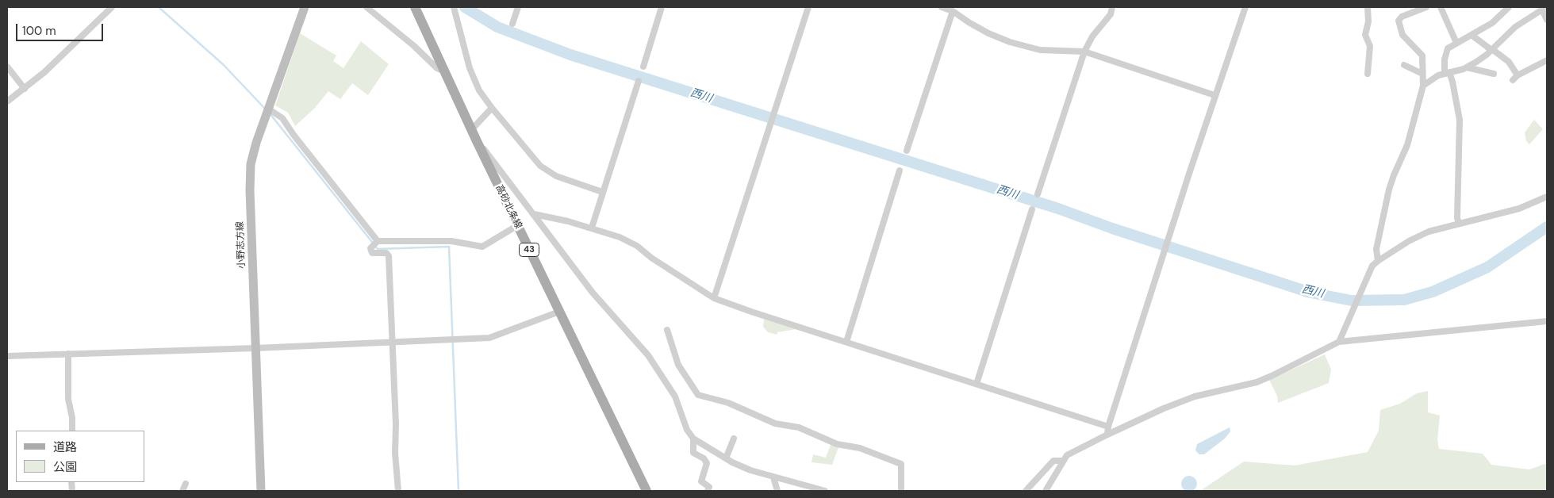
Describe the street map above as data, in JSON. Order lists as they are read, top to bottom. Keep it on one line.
{"streets":{"main road":["高砂北条線","小野志方線","43"]},"water":["西川"],"legend":["道路","公園"],"scale_bar":"100 m"}
